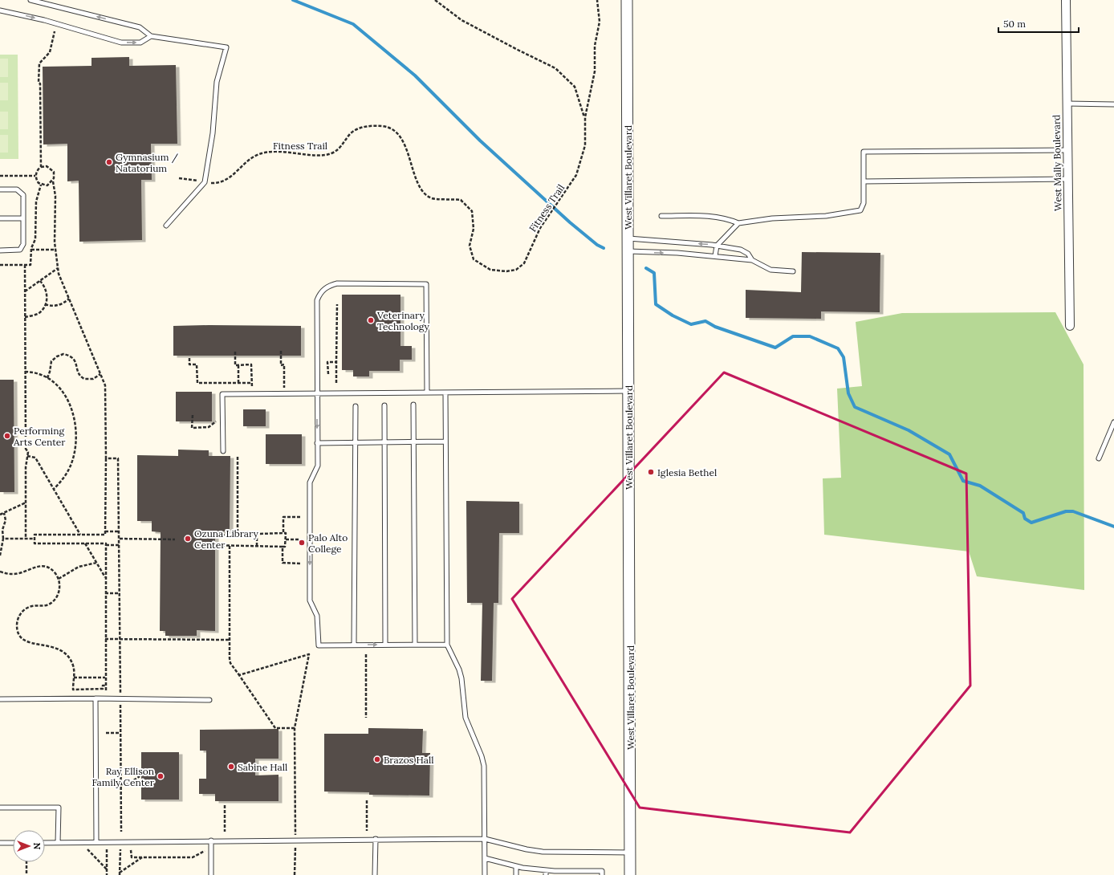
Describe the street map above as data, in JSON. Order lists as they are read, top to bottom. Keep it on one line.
{"streets":{"street":["West Mally Boulevard","West Villaret Boulevard"],"path":["Fitness Trail"]},"places":["Gymnasium / Natatorium","Veterinary Technology","Performing Arts Center","Iglesia Bethel","Ozuna Library Center","Palo Alto College","Brazos Hall","Sabine Hall","Ray Ellison Family Center"],"scale_bar":"50 m","north":"right"}
